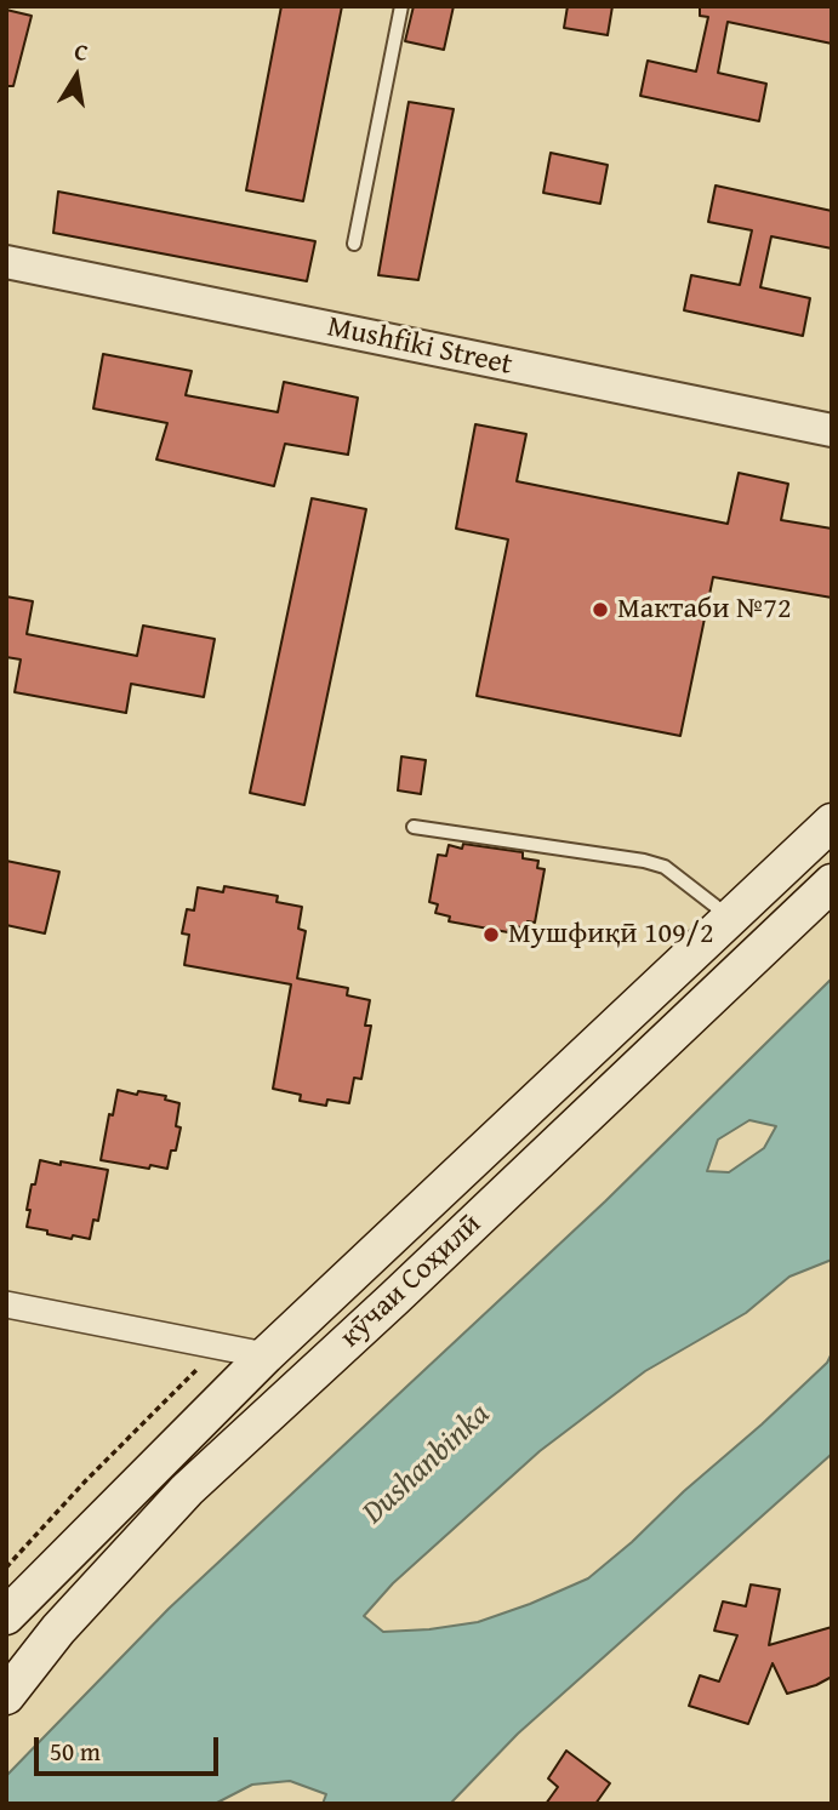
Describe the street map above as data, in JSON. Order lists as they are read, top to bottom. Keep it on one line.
{"streets":{"main road":["кӯчаи Соҳилӣ"],"street":["Mushfiki Street"]},"water":["Dushanbinka"],"places":["Мактаби №72","Мушфиқӣ 109/2"],"scale_bar":"50 m","north":"top"}
